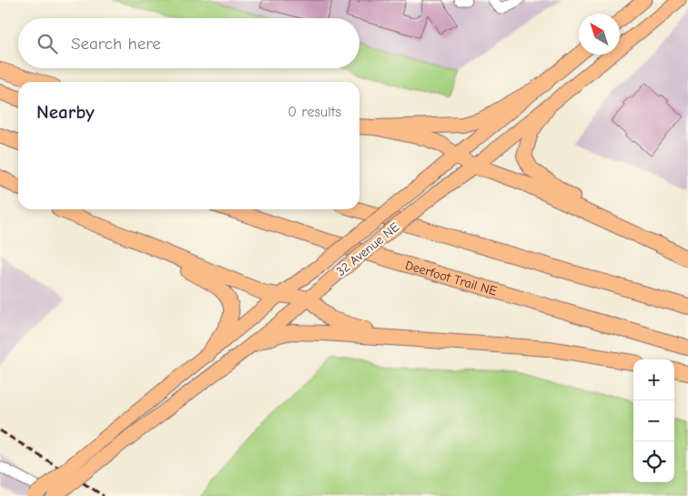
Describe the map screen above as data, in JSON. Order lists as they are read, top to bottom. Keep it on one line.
{"streets":{"highway":["Deerfoot Trail NE"],"main road":["32 Avenue NE"]},"north":"top left","page":{"search":"Search here","heading":["Nearby","0 results"],"map_buttons":["+","−"]}}
